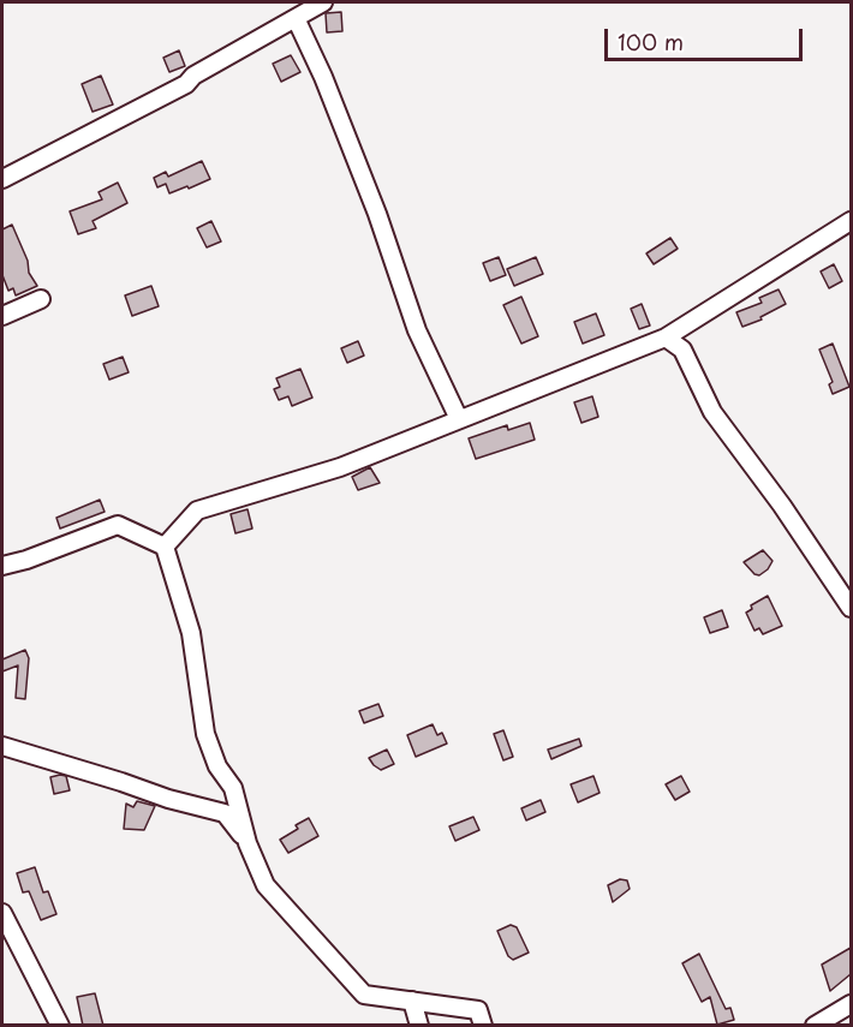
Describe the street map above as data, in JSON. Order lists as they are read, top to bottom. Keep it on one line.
{"scale_bar":"100 m"}
